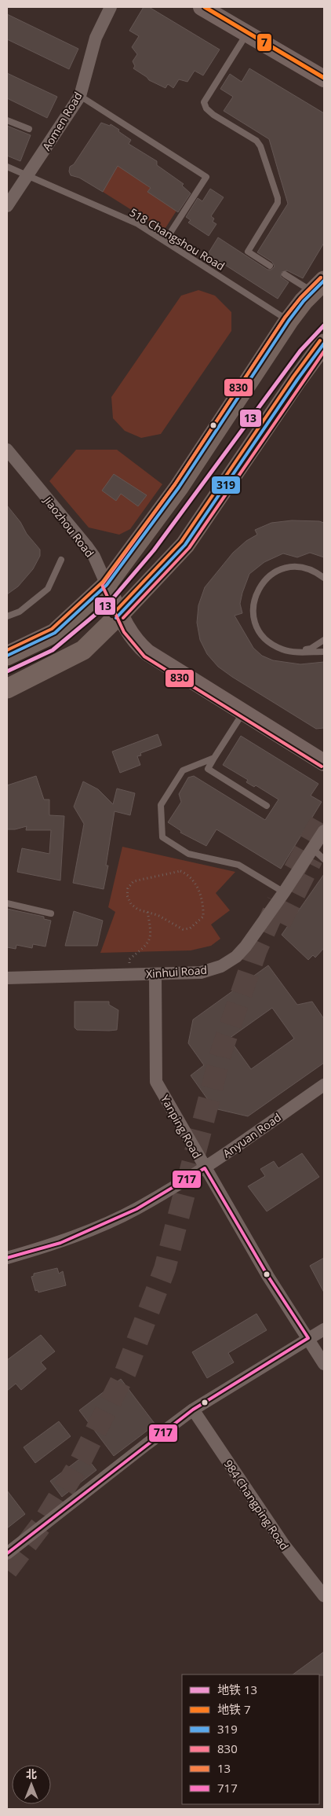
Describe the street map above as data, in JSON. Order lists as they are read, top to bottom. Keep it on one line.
{"streets":{"street":["Aomen Road","Jiaozhou Road","Xinhui Road","Yanping Road","Anyuan Road","984 Changping Road"],"lane":["518 Changshou Road"]},"crossings":[["Aomen Road","518 Changshou Road"],["Xinhui Road","Yanping Road"],["Yanping Road","Anyuan Road"]],"lines":["metro line 7","transit line 830","transit line 13","transit line 319","metro line 13","transit line 717"],"legend":["地铁 13","地铁 7","319","830","13","717"],"north":"top"}
